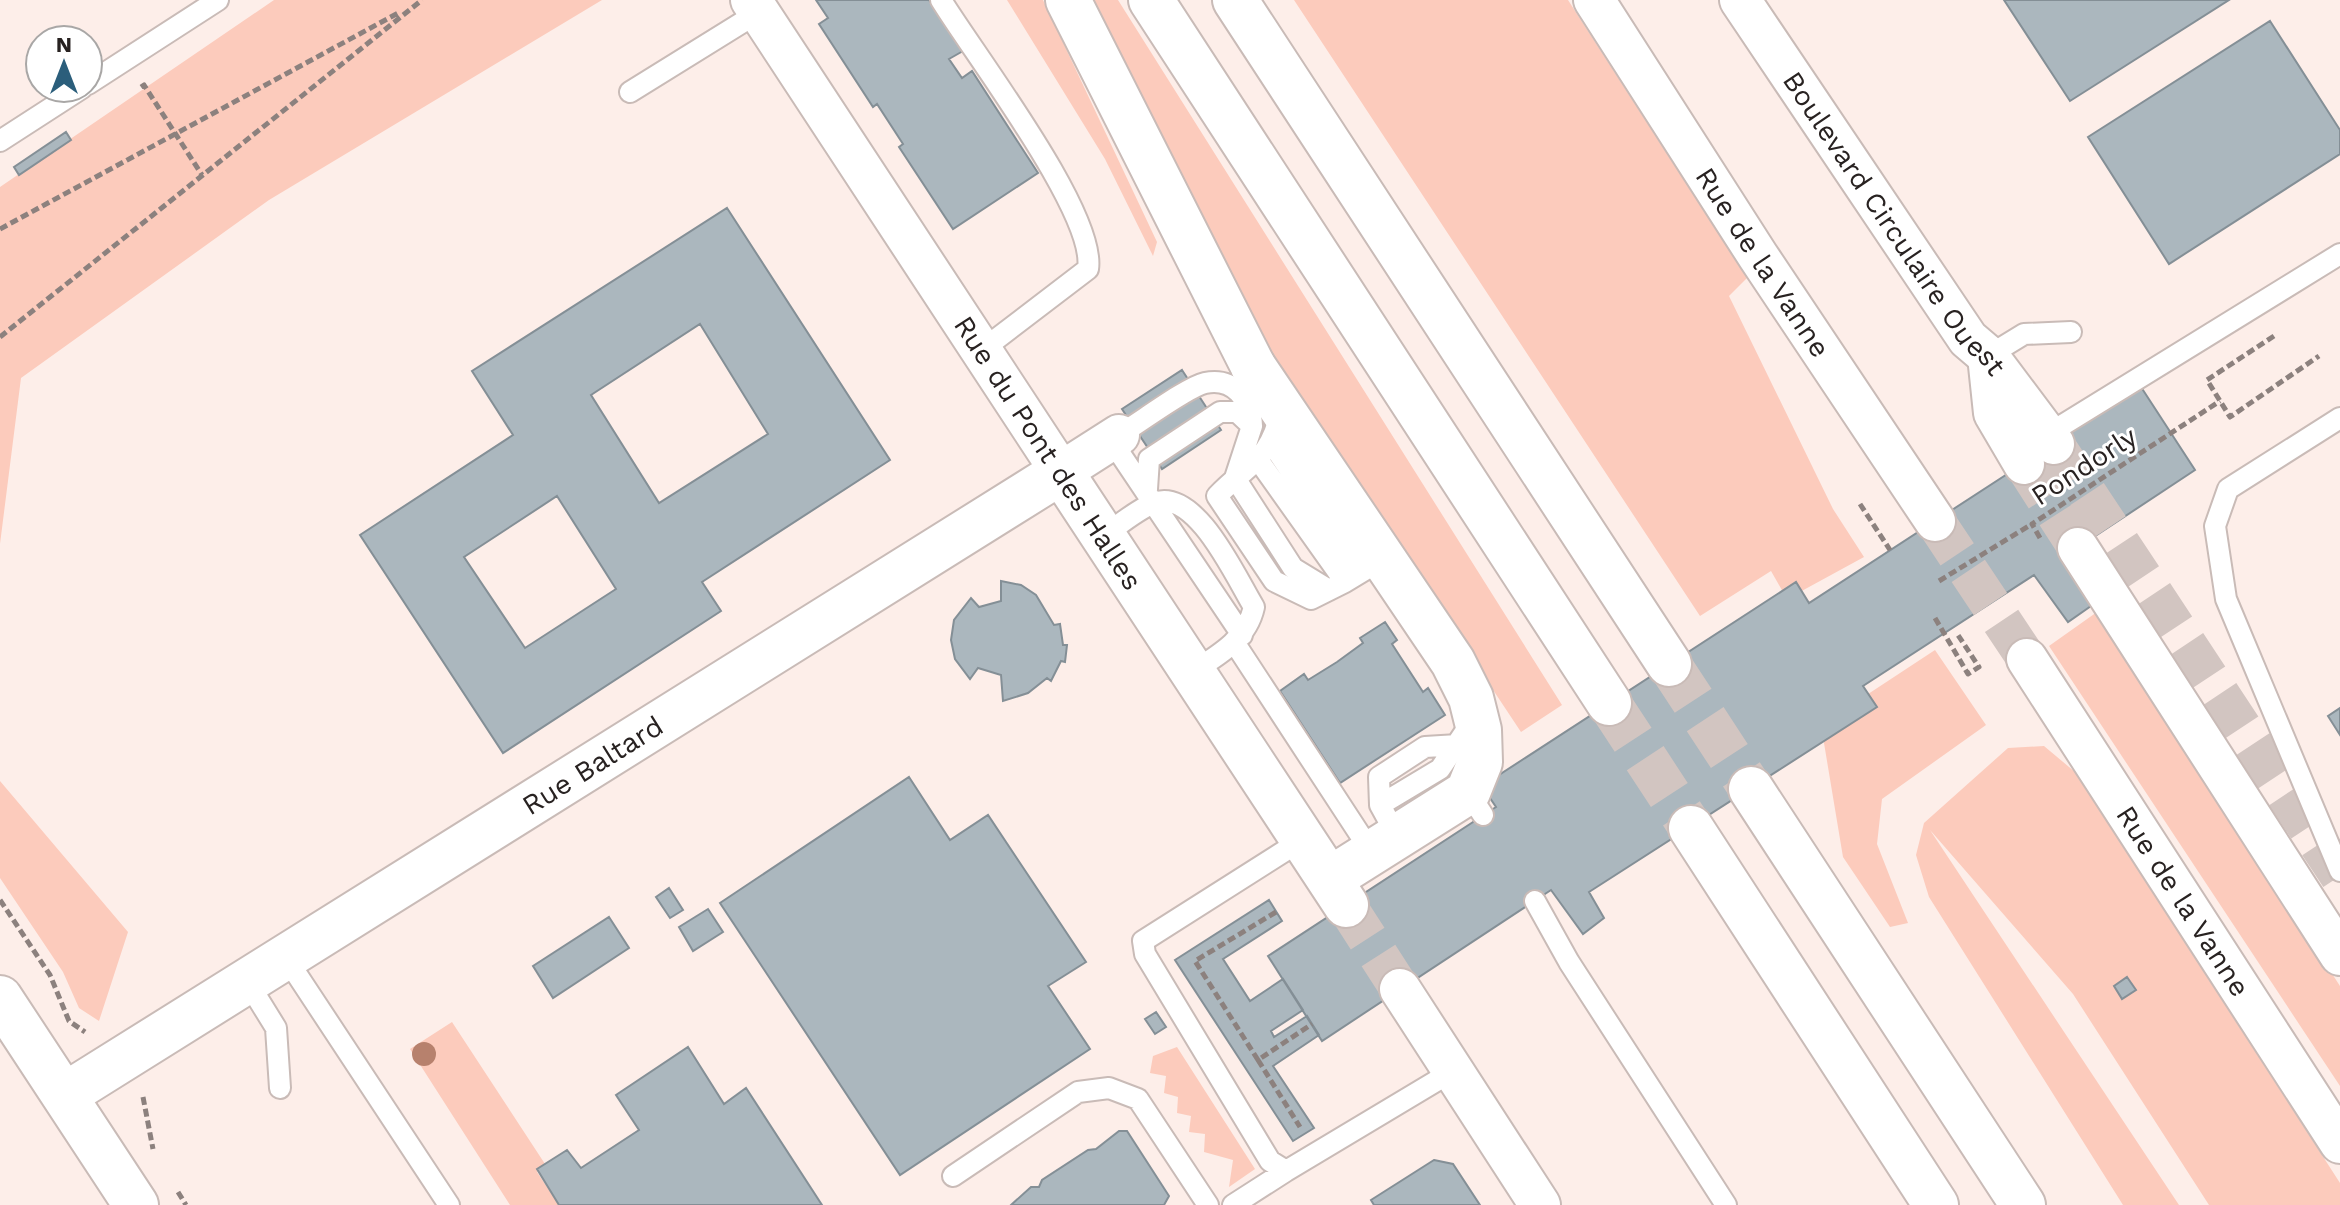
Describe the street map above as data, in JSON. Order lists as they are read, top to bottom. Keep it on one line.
{"streets":{"main road":["Rue du Pont des Halles","Rue Baltard"],"street":["Boulevard Circulaire Ouest","Rue de la Vanne"],"path":["Pondorly"]},"crossings":[["Rue du Pont des Halles","Rue Baltard"]],"north":"top"}
